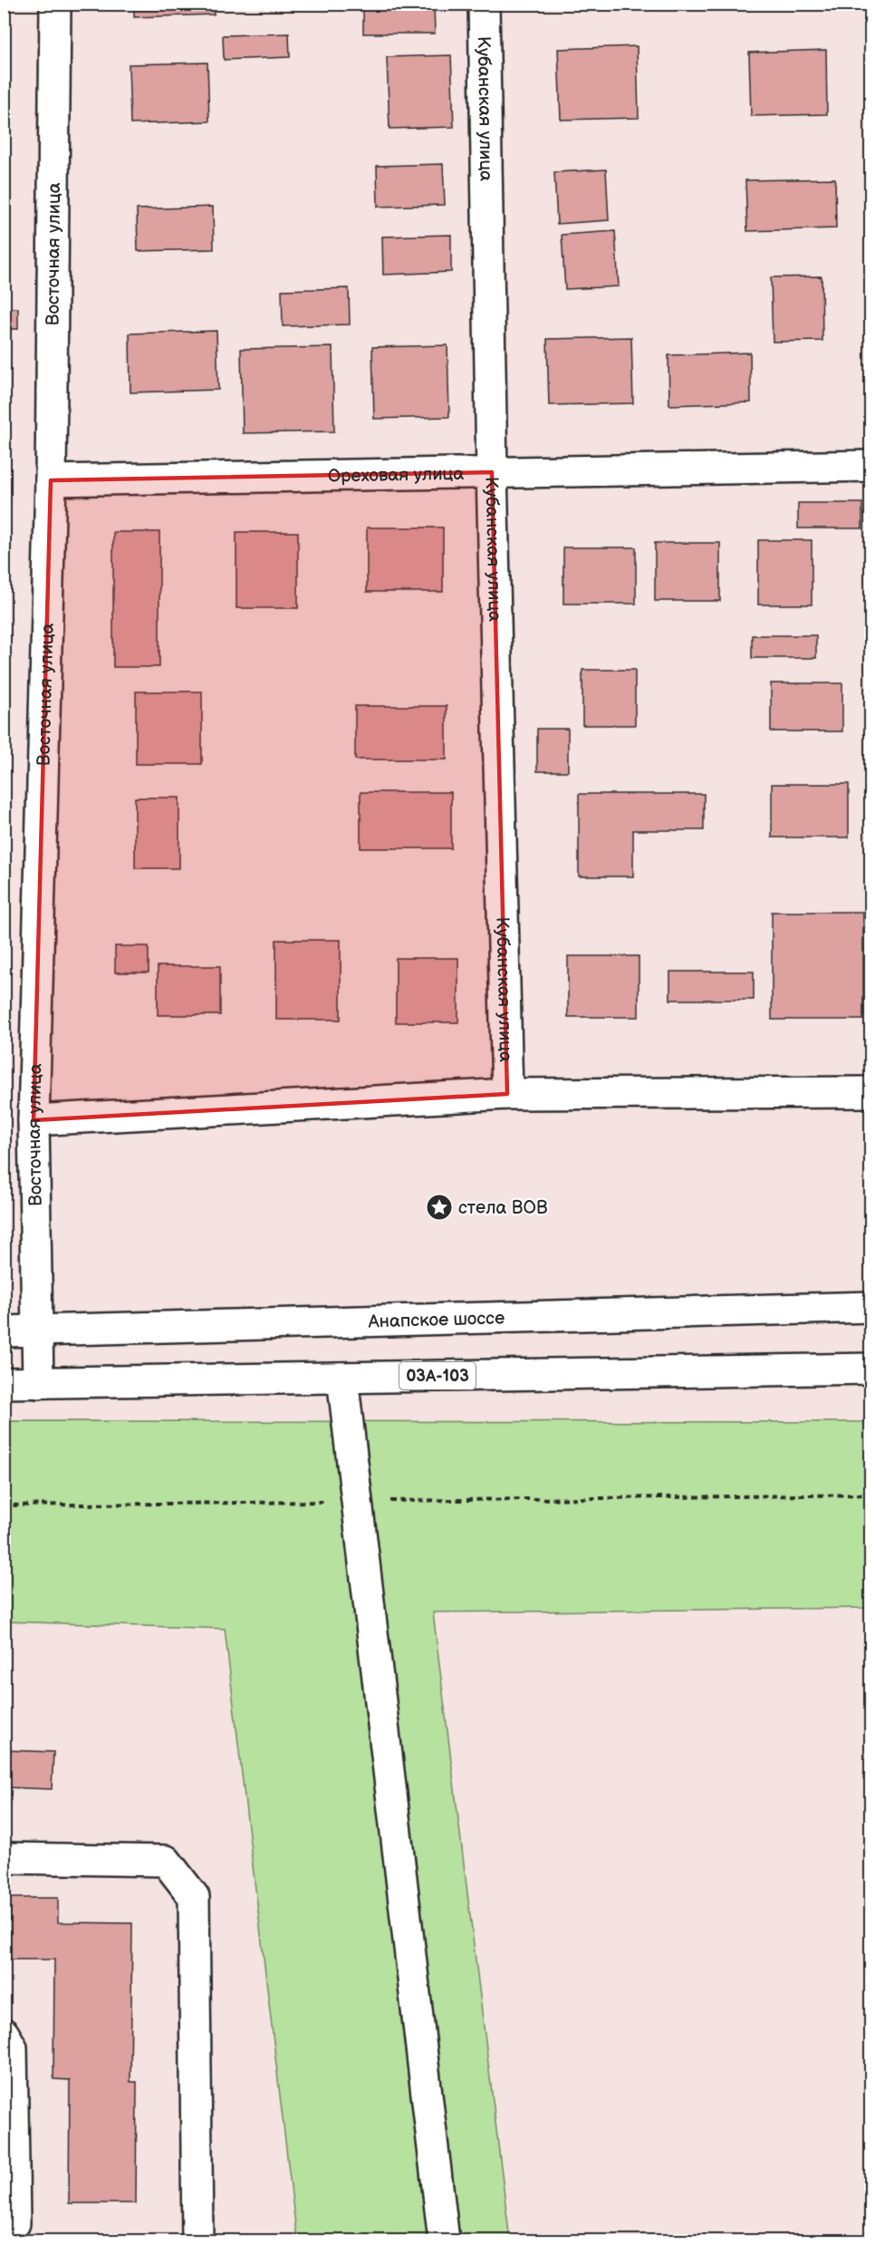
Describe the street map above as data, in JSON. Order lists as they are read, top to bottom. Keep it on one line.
{"streets":{"street":["Кубанская улица","Восточная улица","Ореховая улица","Анапское шоссе","03А-103"]},"crossings":[["Кубанская улица","Ореховая улица"],["Восточная улица","Ореховая улица"],["Восточная улица","Анапское шоссе"],["Восточная улица","03А-103"]],"places":{"place":["стела ВОВ"]}}
